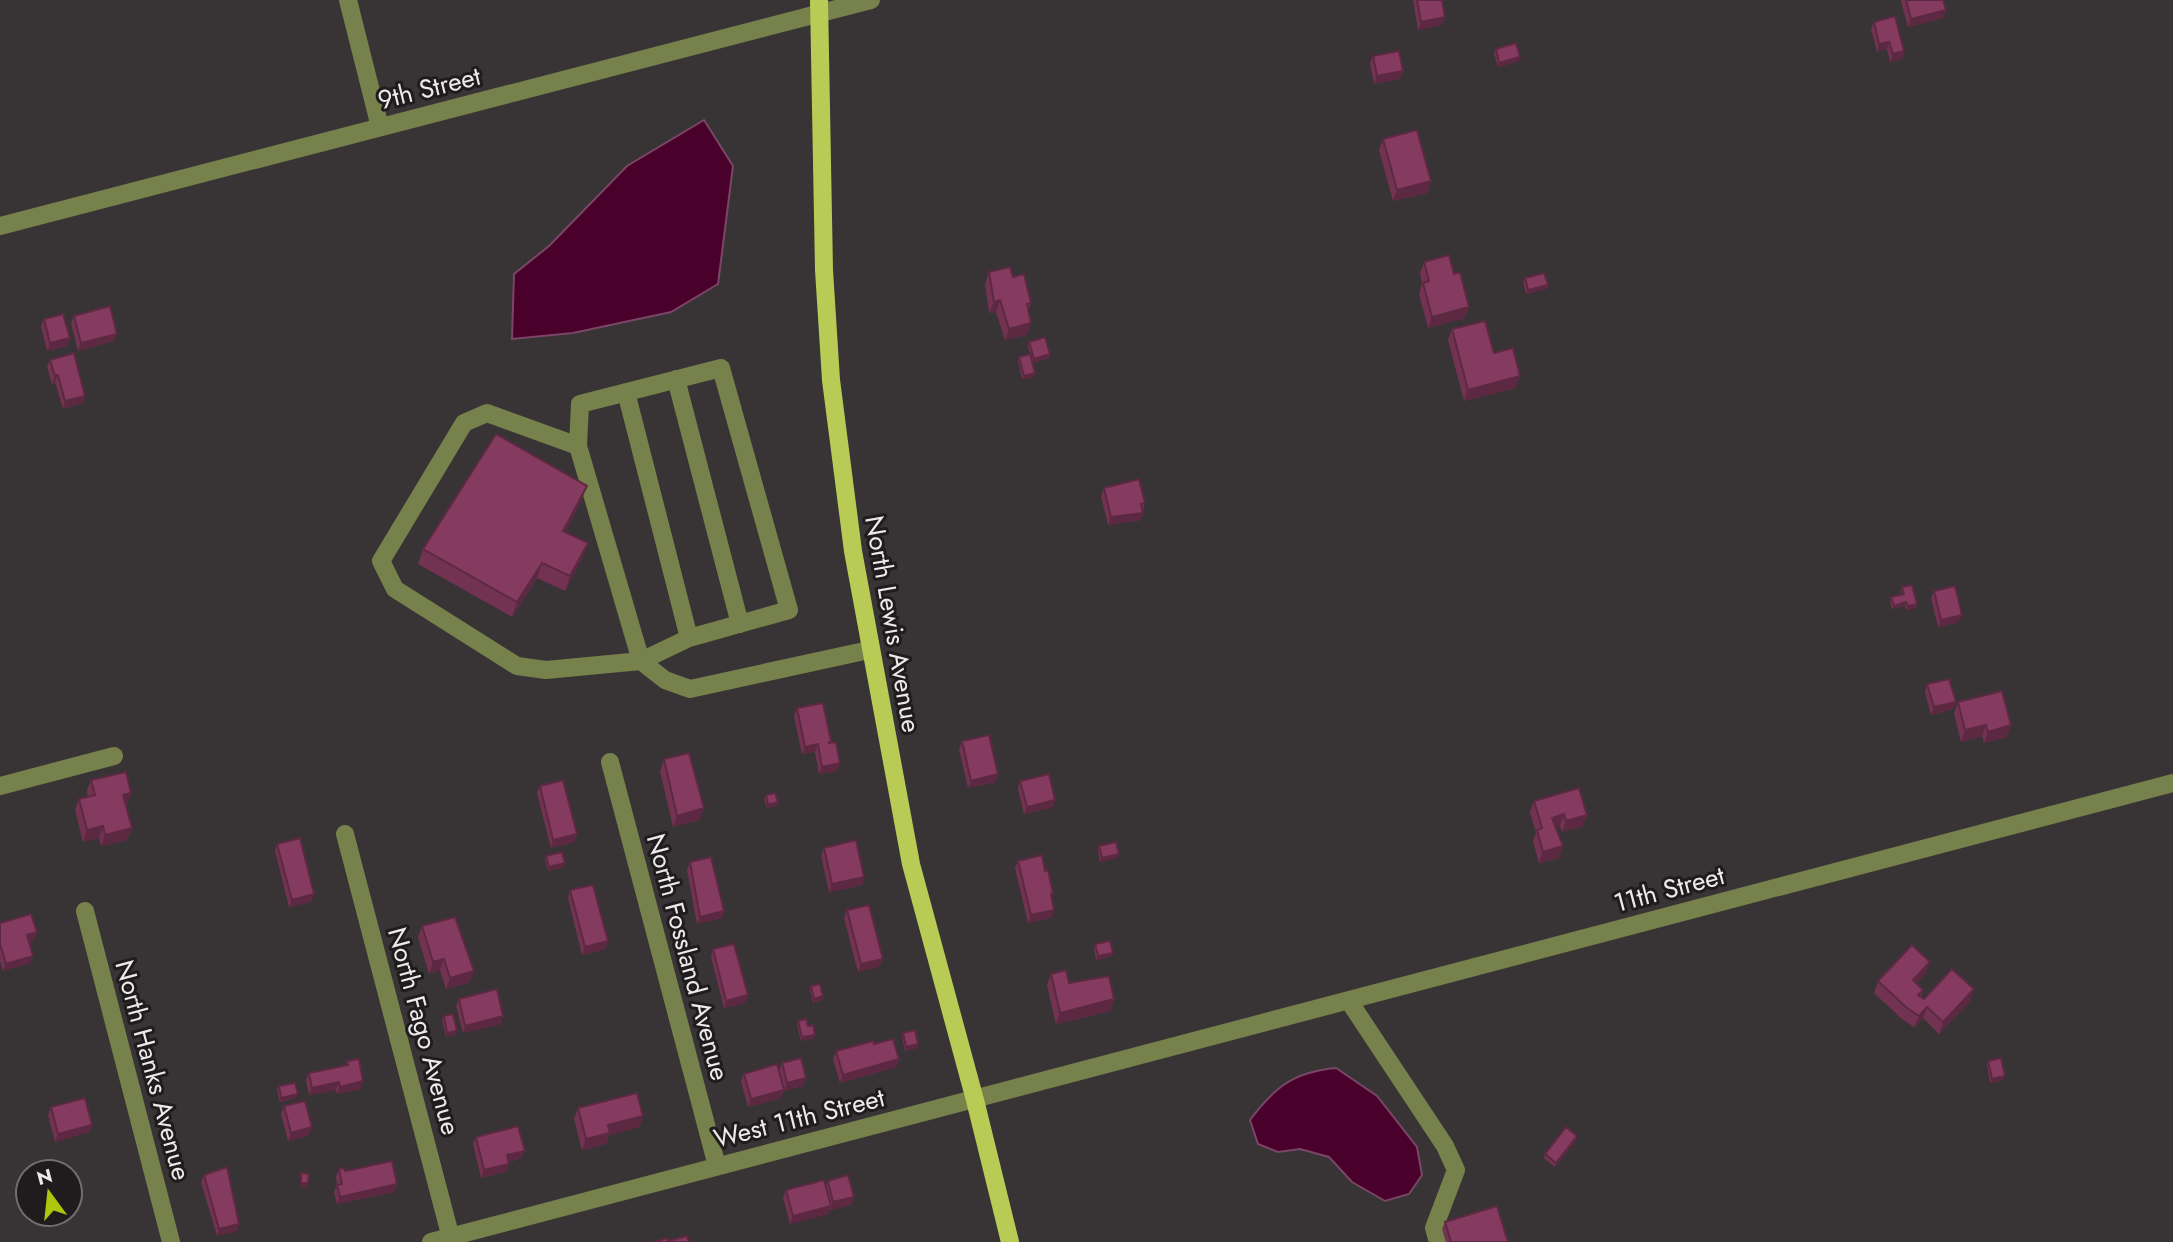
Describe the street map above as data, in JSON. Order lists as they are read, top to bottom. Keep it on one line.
{"streets":{"main road":["North Lewis Avenue"],"street":["9th Street","11th Street","North Fossland Avenue","North Fago Avenue","North Hanks Avenue","West 11th Street"]},"crossings":[["9th Street","North Lewis Avenue"],["North Lewis Avenue","West 11th Street"],["11th Street","West 11th Street"],["North Fossland Avenue","West 11th Street"],["North Fago Avenue","West 11th Street"]],"north":"top"}
